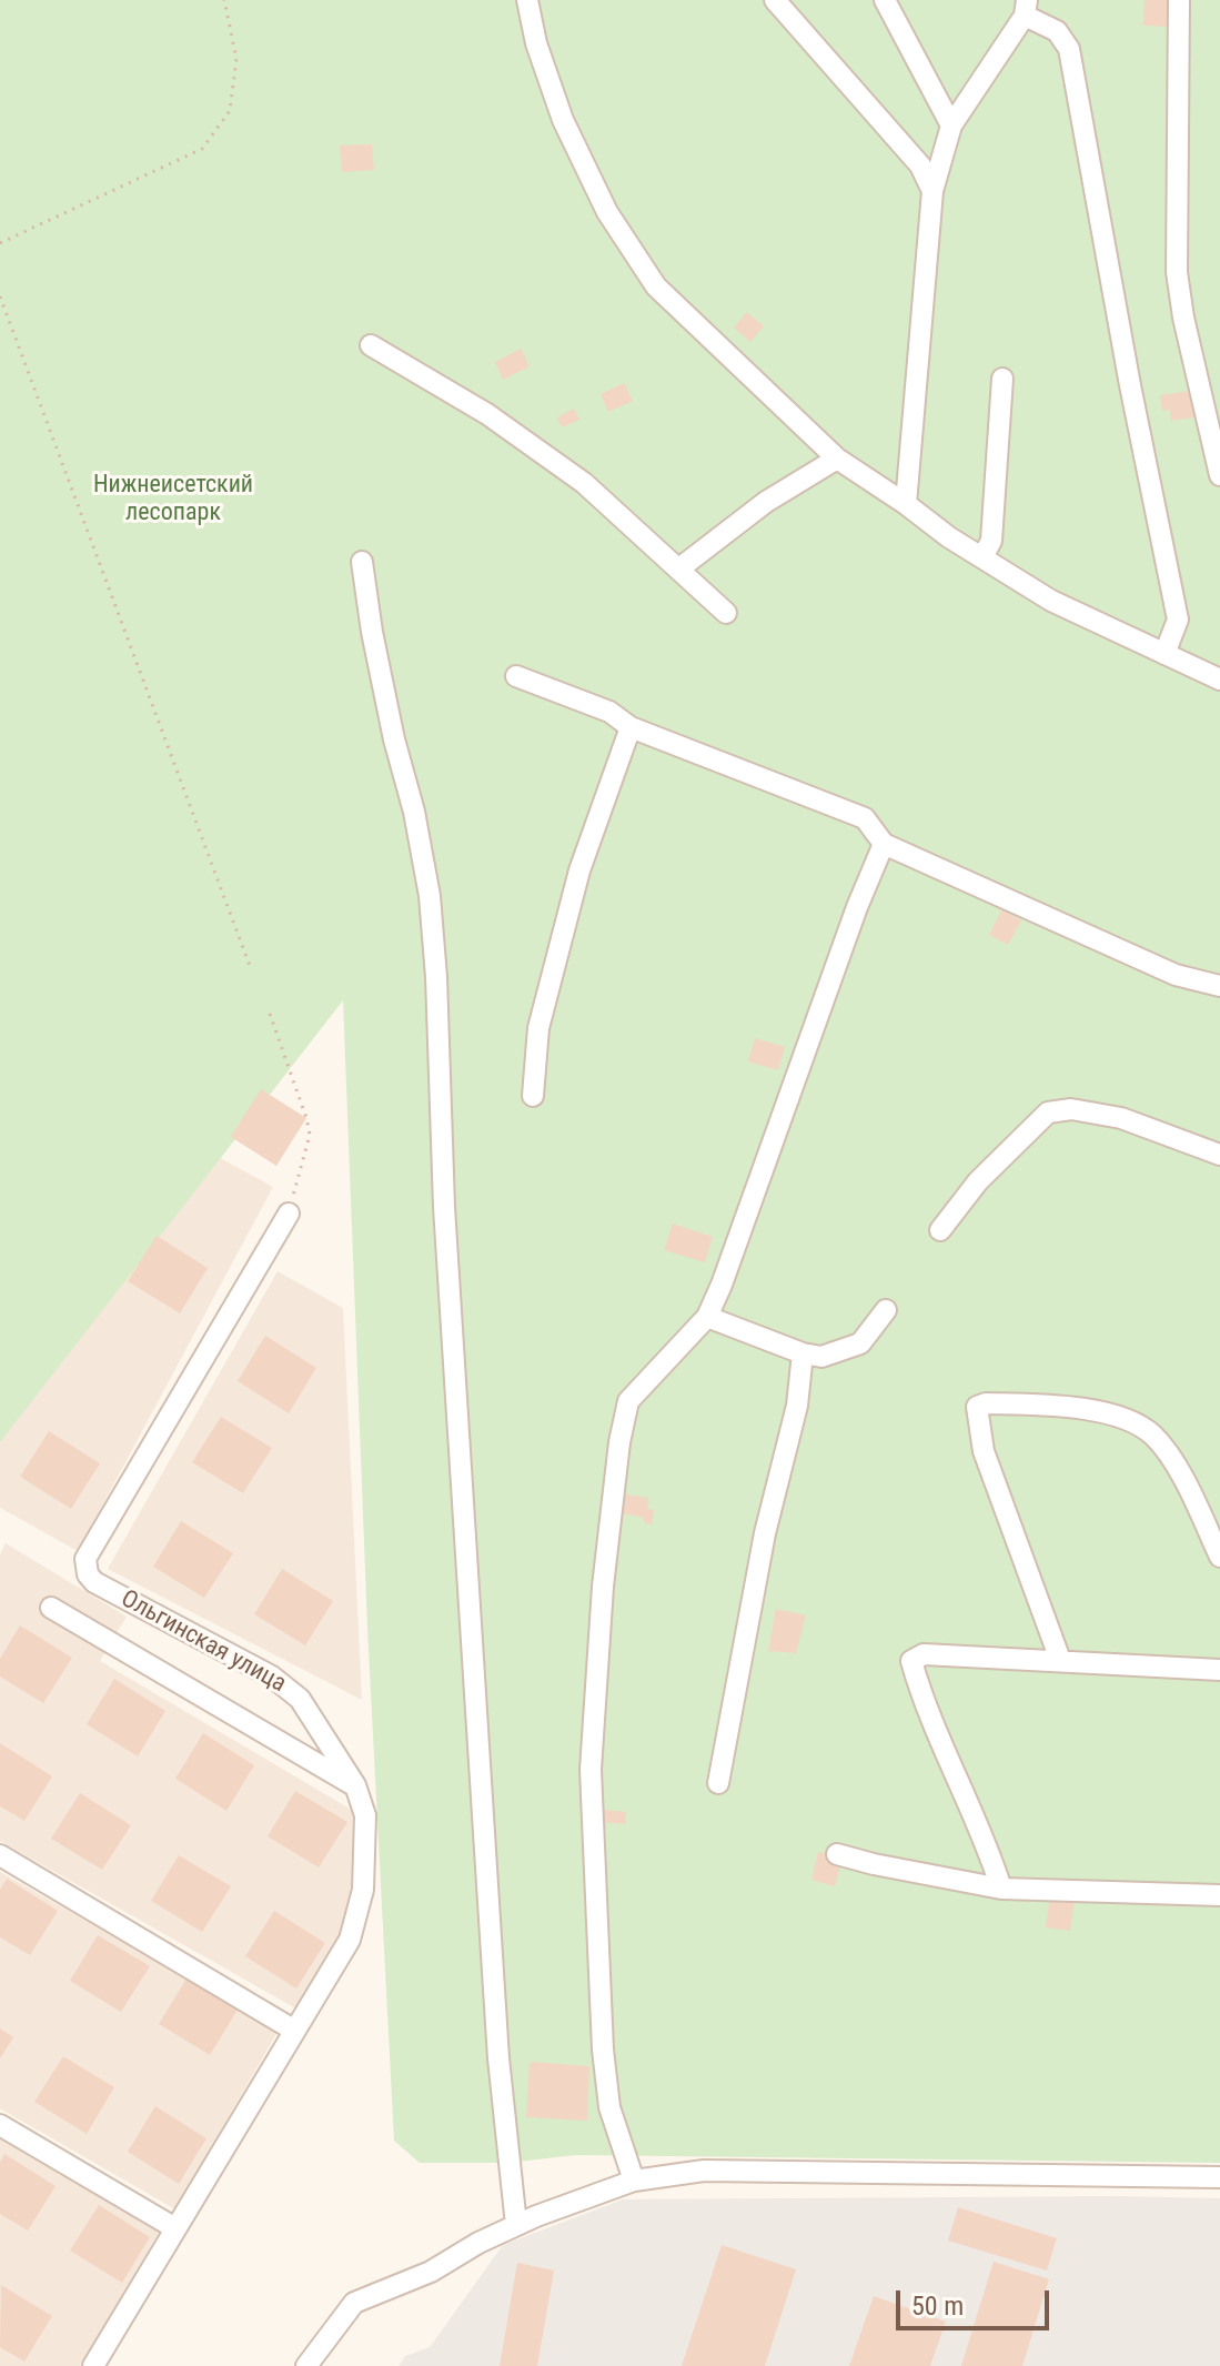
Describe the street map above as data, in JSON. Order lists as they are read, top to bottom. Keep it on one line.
{"streets":{"street":["Ольгинская улица"]},"parks":["Нижнеисетский лесопарк"],"scale_bar":"50 m"}
